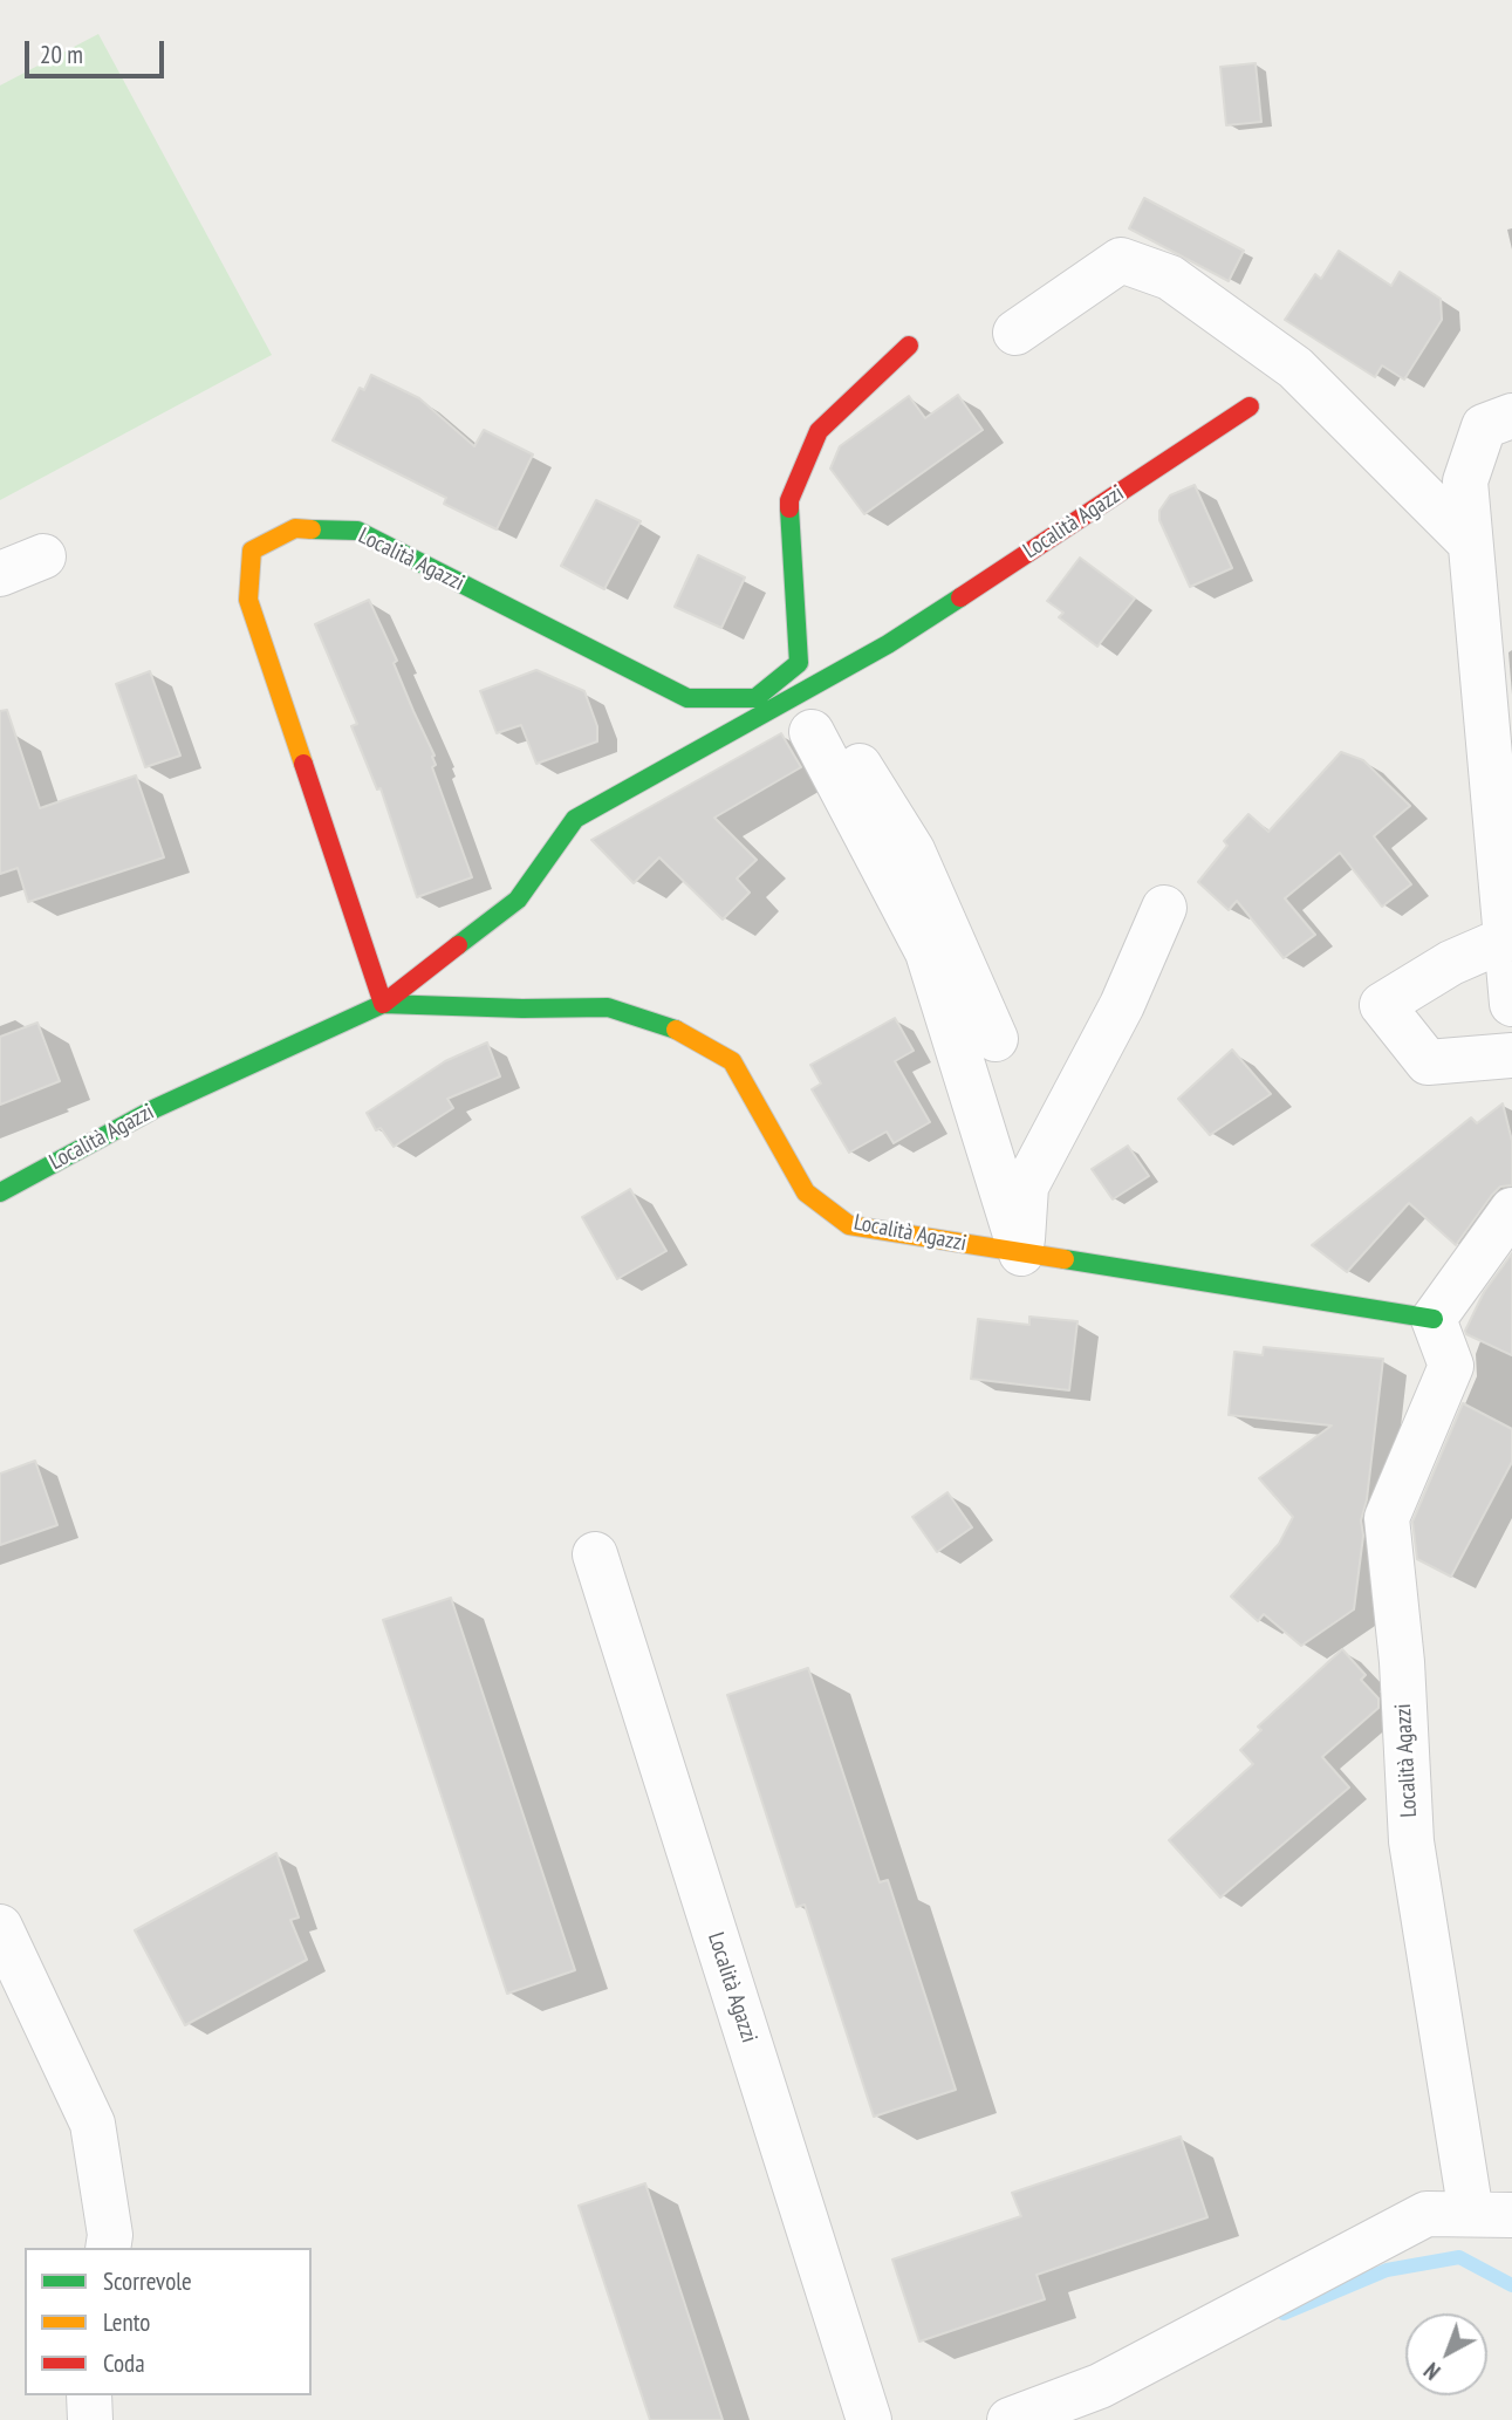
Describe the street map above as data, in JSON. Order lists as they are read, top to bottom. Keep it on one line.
{"streets":{"street":["Località Agazzi"]},"legend":["Scorrevole","Lento","Coda"],"scale_bar":"20 m","north":"bottom left"}
